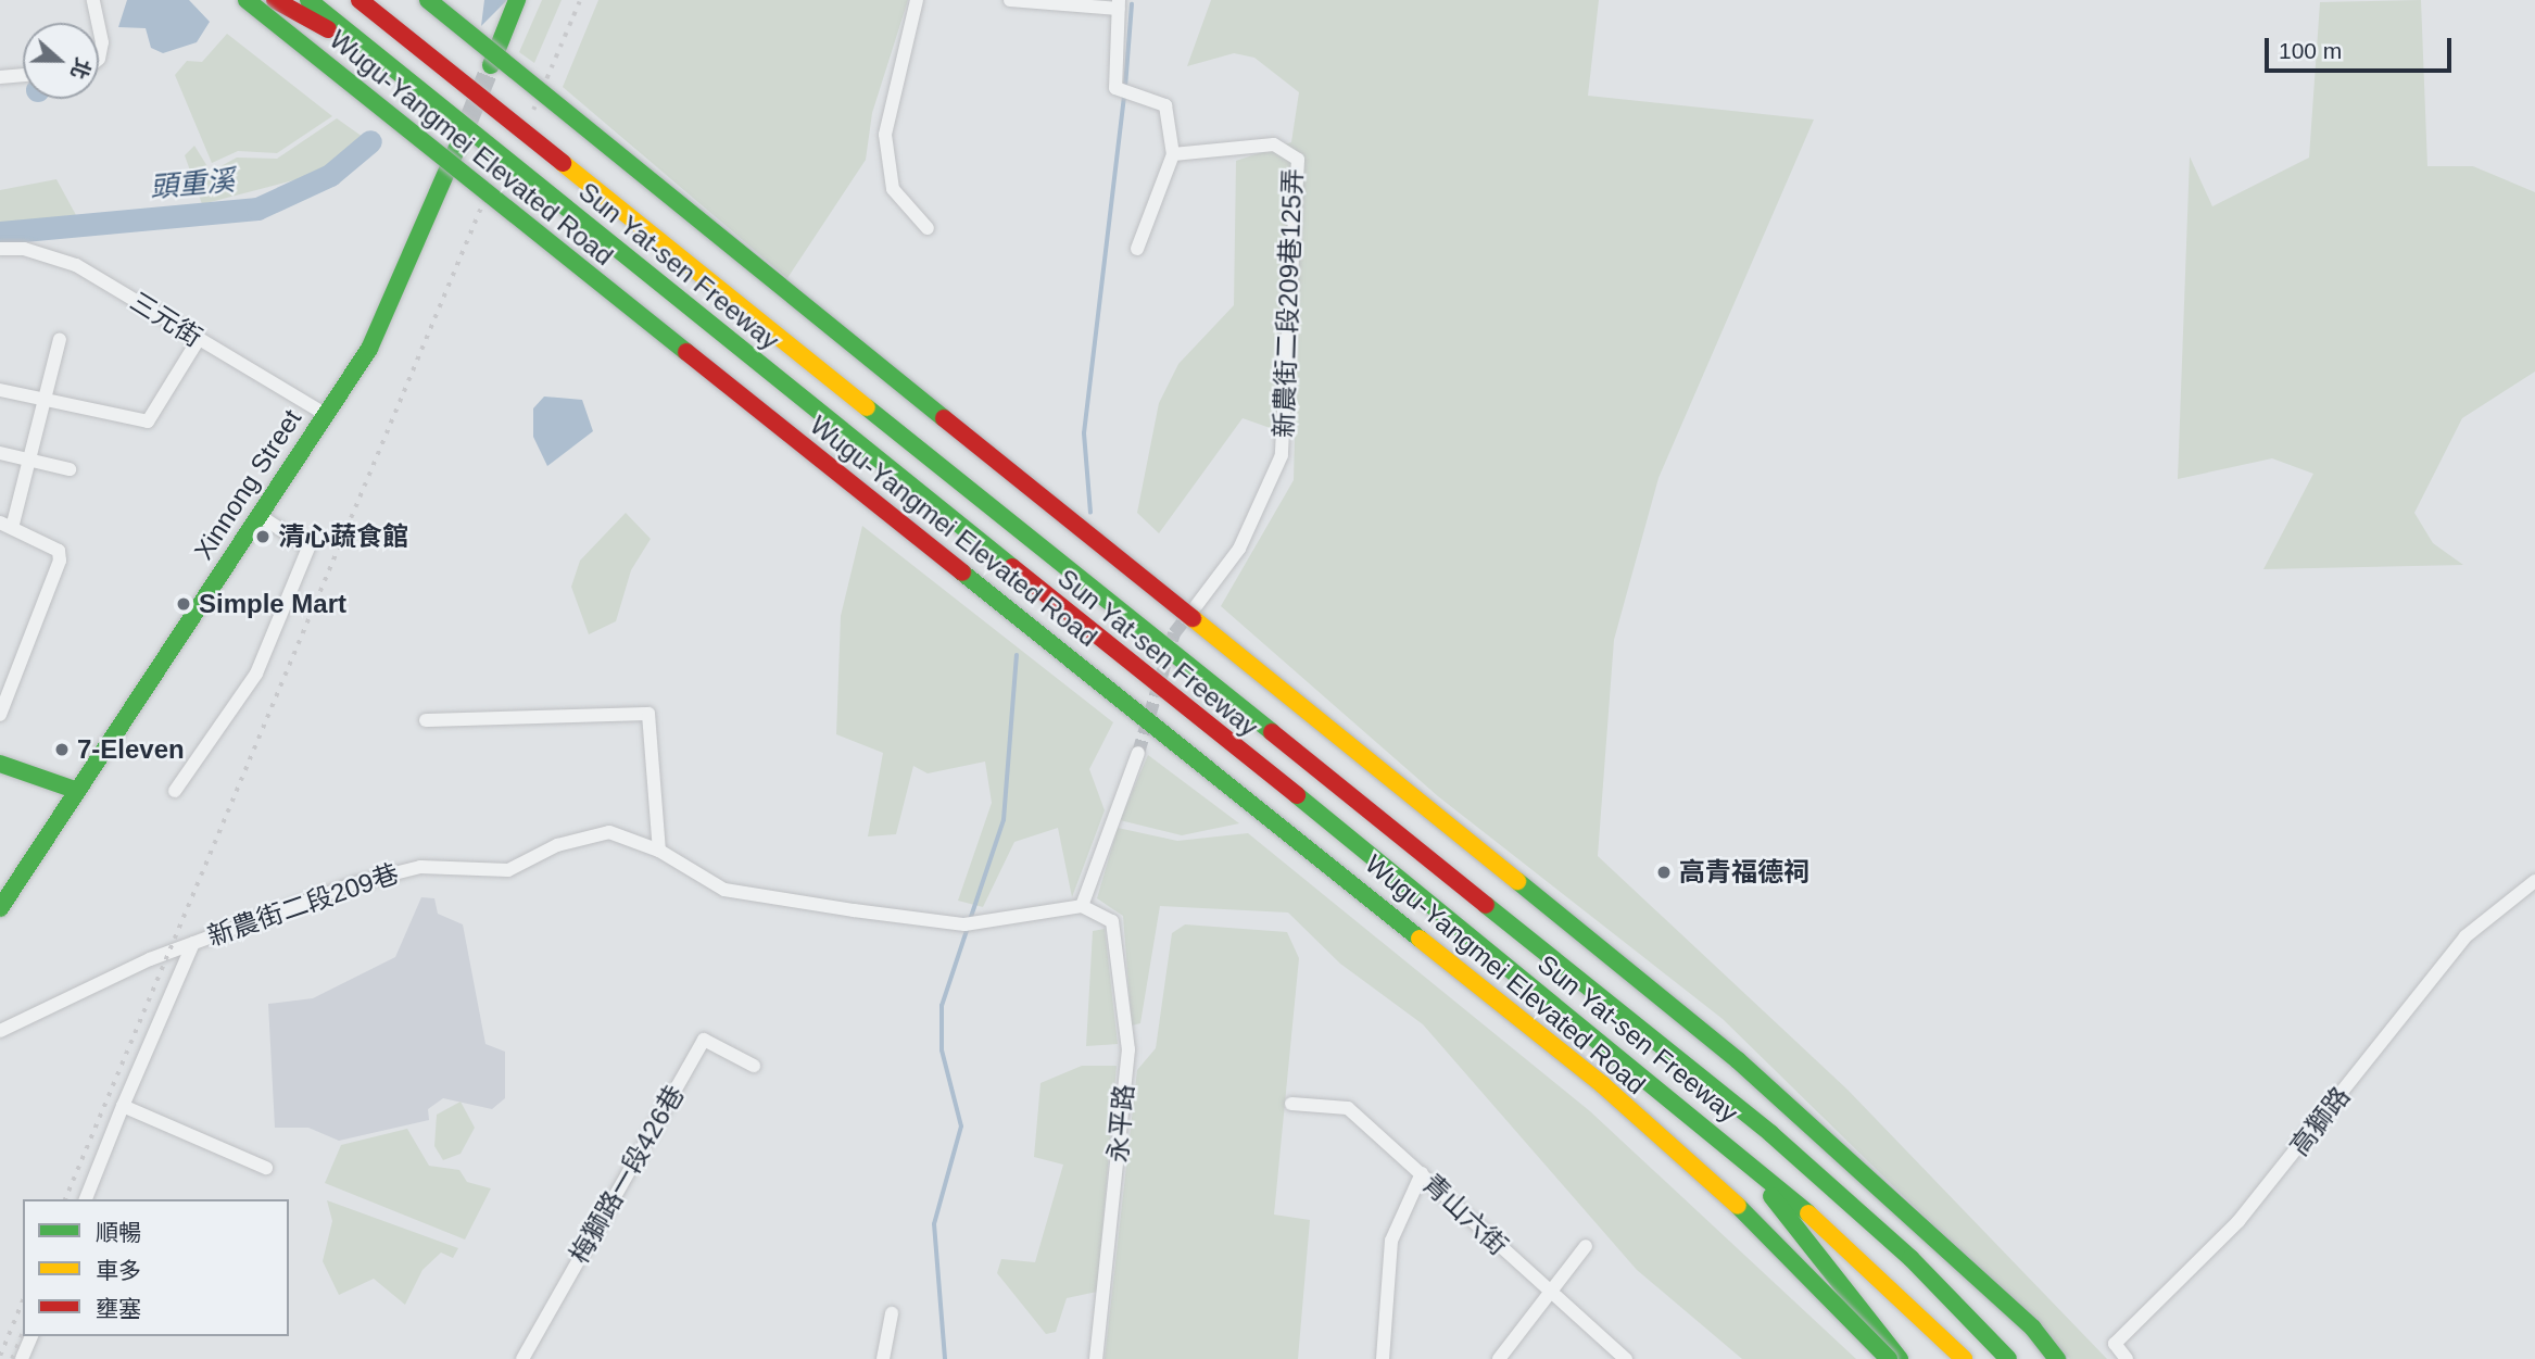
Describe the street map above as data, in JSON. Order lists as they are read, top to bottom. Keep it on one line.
{"streets":{"main road":["Wugu-Yangmei Elevated Road","Sun Yat-sen Freeway","Xinnong Street"],"street":["新農街二段209巷125弄","三元街","新農街二段209巷","高獅路","永平路","梅獅路一段426巷","青山六街"]},"crossings":[["三元街","Xinnong Street"],["新農街二段209巷","永平路"]],"water":["頭重溪"],"places":["清心蔬食館","Simple Mart","7-Eleven","高青福德祠"],"legend":["順暢","車多","壅塞"],"scale_bar":"100 m","north":"right"}
